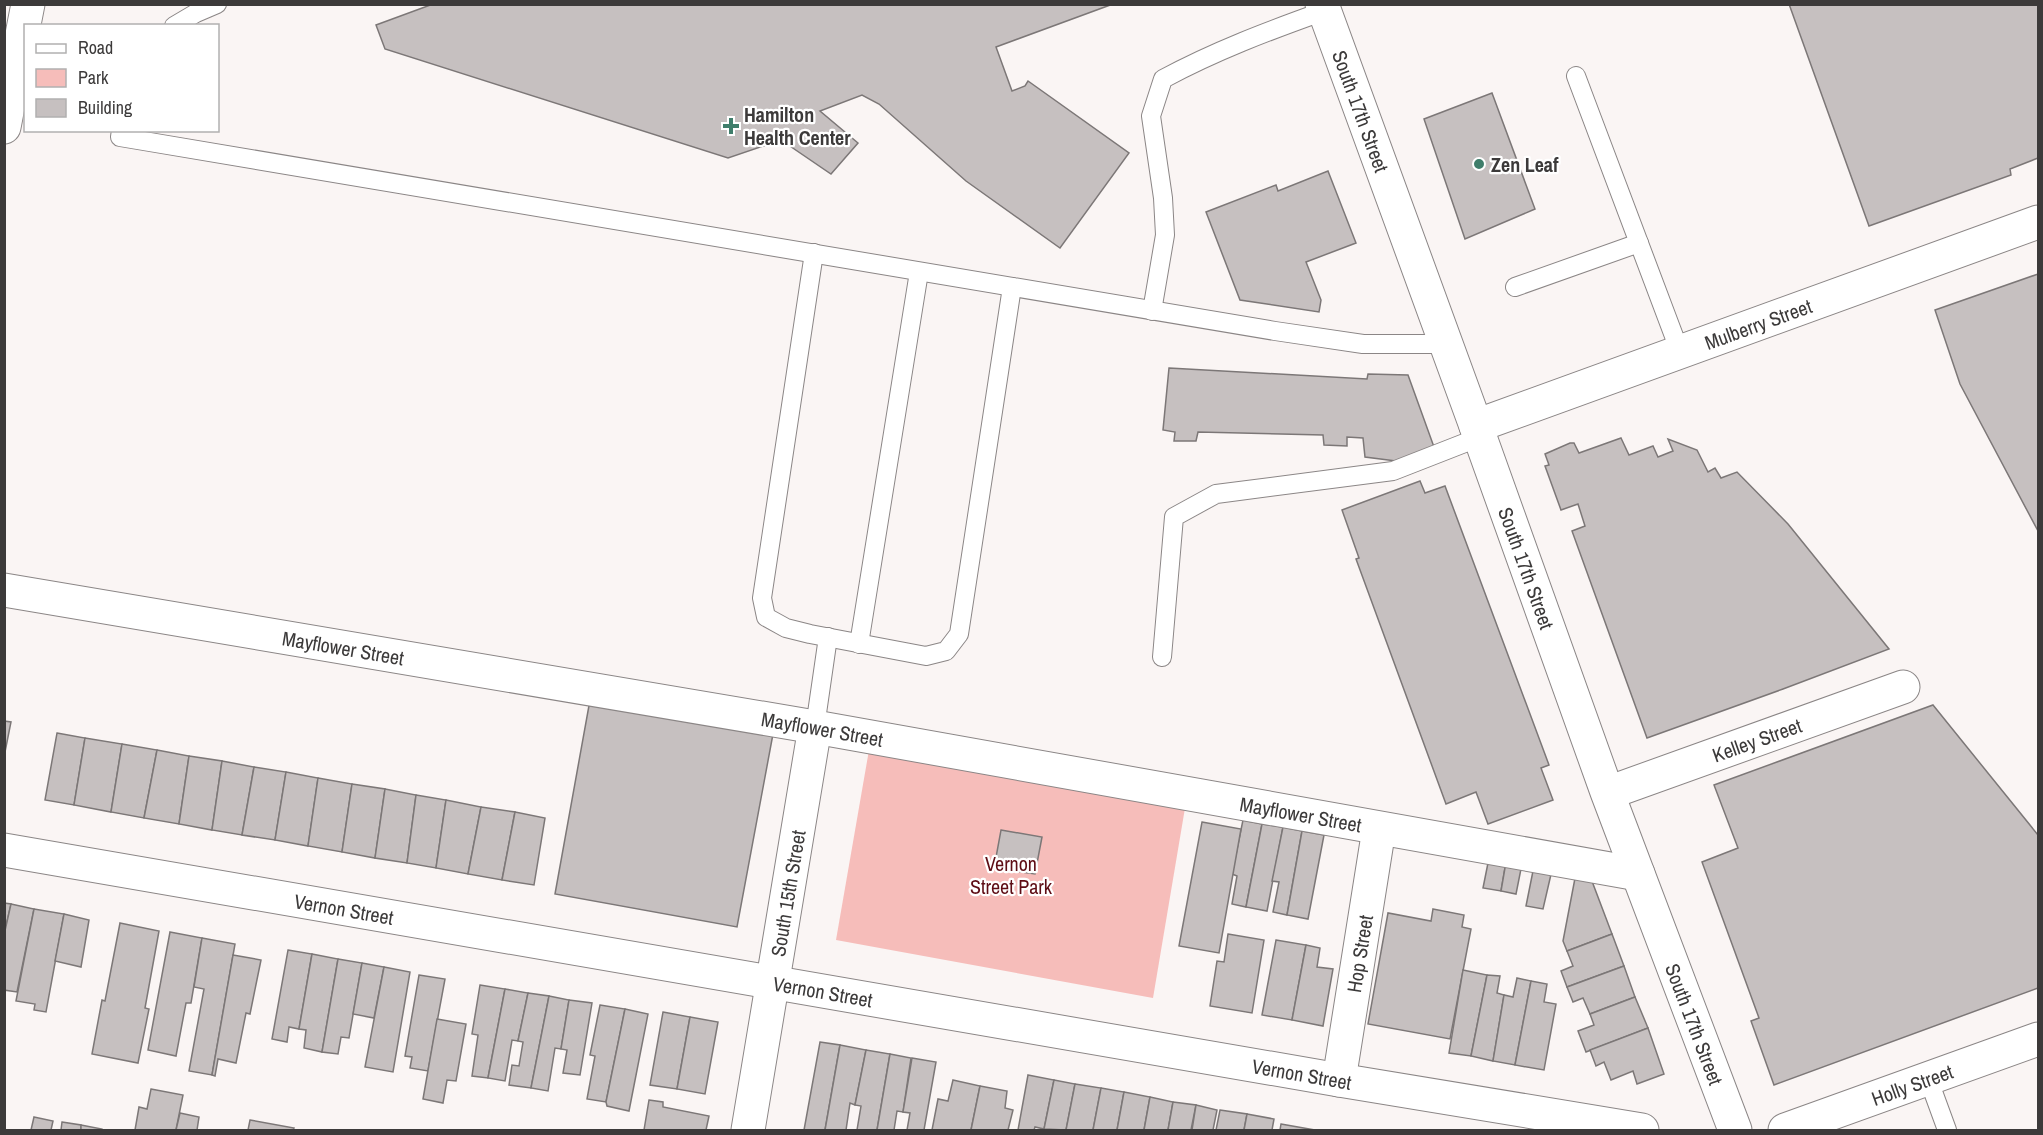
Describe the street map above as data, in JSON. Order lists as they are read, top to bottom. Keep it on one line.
{"streets":{"street":["South 17th Street","Mulberry Street","Mayflower Street","Kelley Street","South 15th Street","Vernon Street","Hop Street","Holly Street"]},"crossings":[["South 17th Street","Mulberry Street"],["South 17th Street","Mayflower Street"],["South 17th Street","Kelley Street"],["Mayflower Street","South 15th Street"],["Mayflower Street","Hop Street"],["South 15th Street","Vernon Street"],["Vernon Street","Hop Street"]],"parks":["Vernon Street Park"],"places":{"health":["Hamilton Health Center"],"other":["Zen Leaf"]},"legend":["Road","Park","Building"]}
